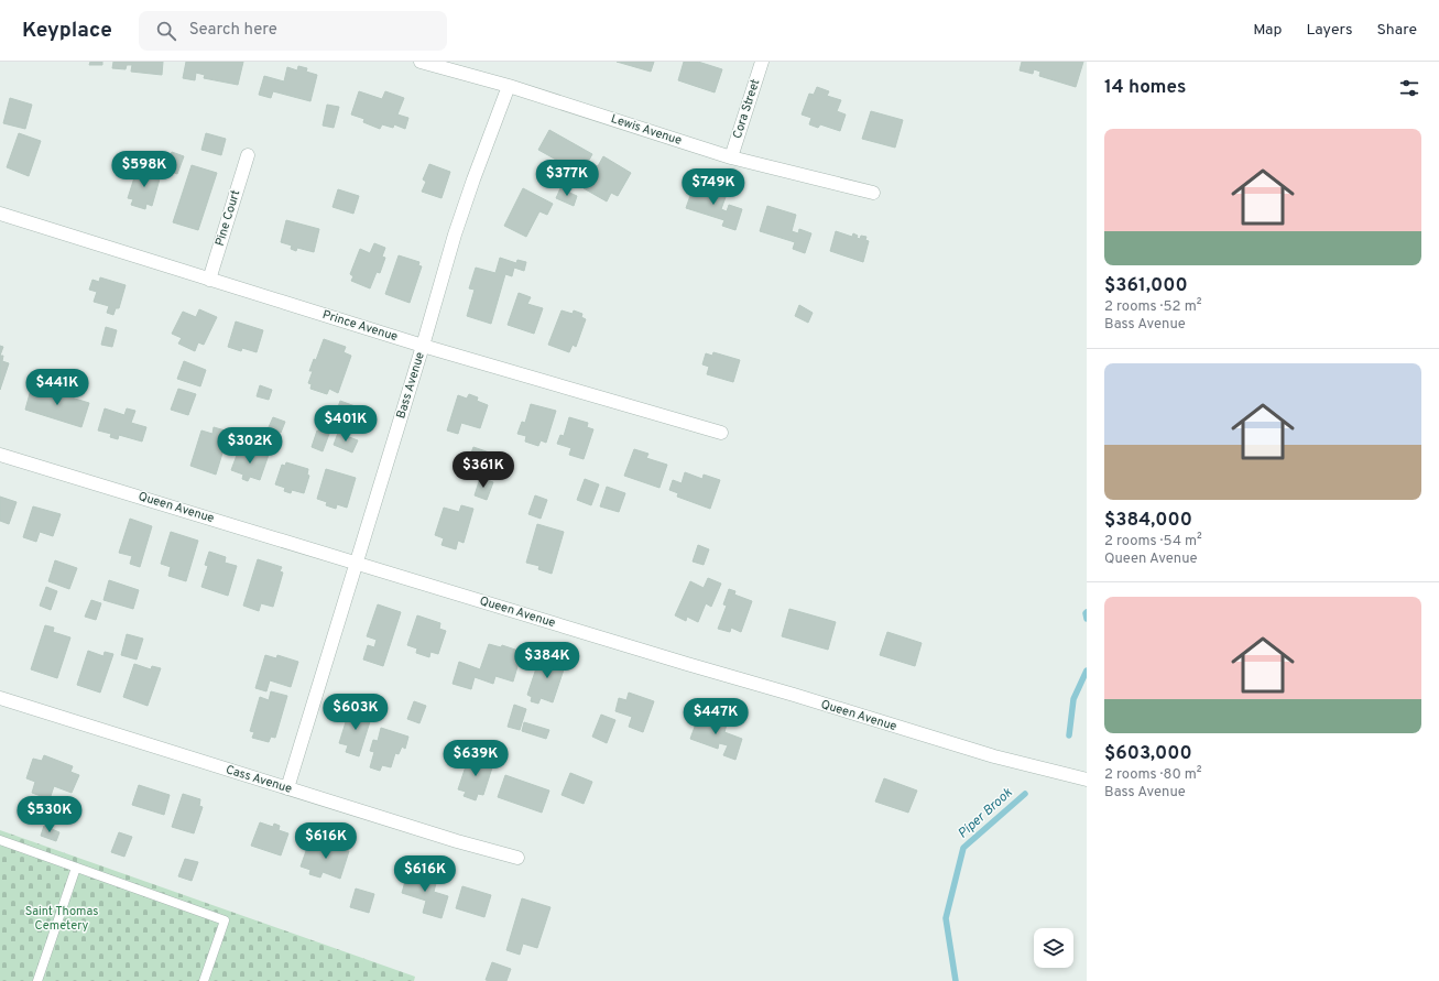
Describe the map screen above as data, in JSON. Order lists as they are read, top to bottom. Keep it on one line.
{"streets":{"street":["Cora Street","Lewis Avenue","Pine Court","Prince Avenue","Bass Avenue","Queen Avenue","Cass Avenue"]},"crossings":[["Cora Street","Lewis Avenue"],["Lewis Avenue","Bass Avenue"],["Pine Court","Prince Avenue"],["Prince Avenue","Bass Avenue"],["Bass Avenue","Queen Avenue"],["Bass Avenue","Cass Avenue"]],"water":["Piper Brook"],"parks":["Saint Thomas Cemetery"],"page":{"header":"Keyplace","search":"Search here","nav":["Map","Layers","Share"],"heading":"14 homes","list":[{"name":"$361,000","note":"2 rooms · 52 m² · Bass Avenue"},{"name":"$384,000","note":"2 rooms · 54 m² · Queen Avenue"},{"name":"$603,000","note":"2 rooms · 80 m² · Bass Avenue"}],"price":["$598K","$377K","$749K","$441K","$401K","$302K","$361K","$384K","$603K","$447K","$639K","$530K","$616K","$616K"]}}
